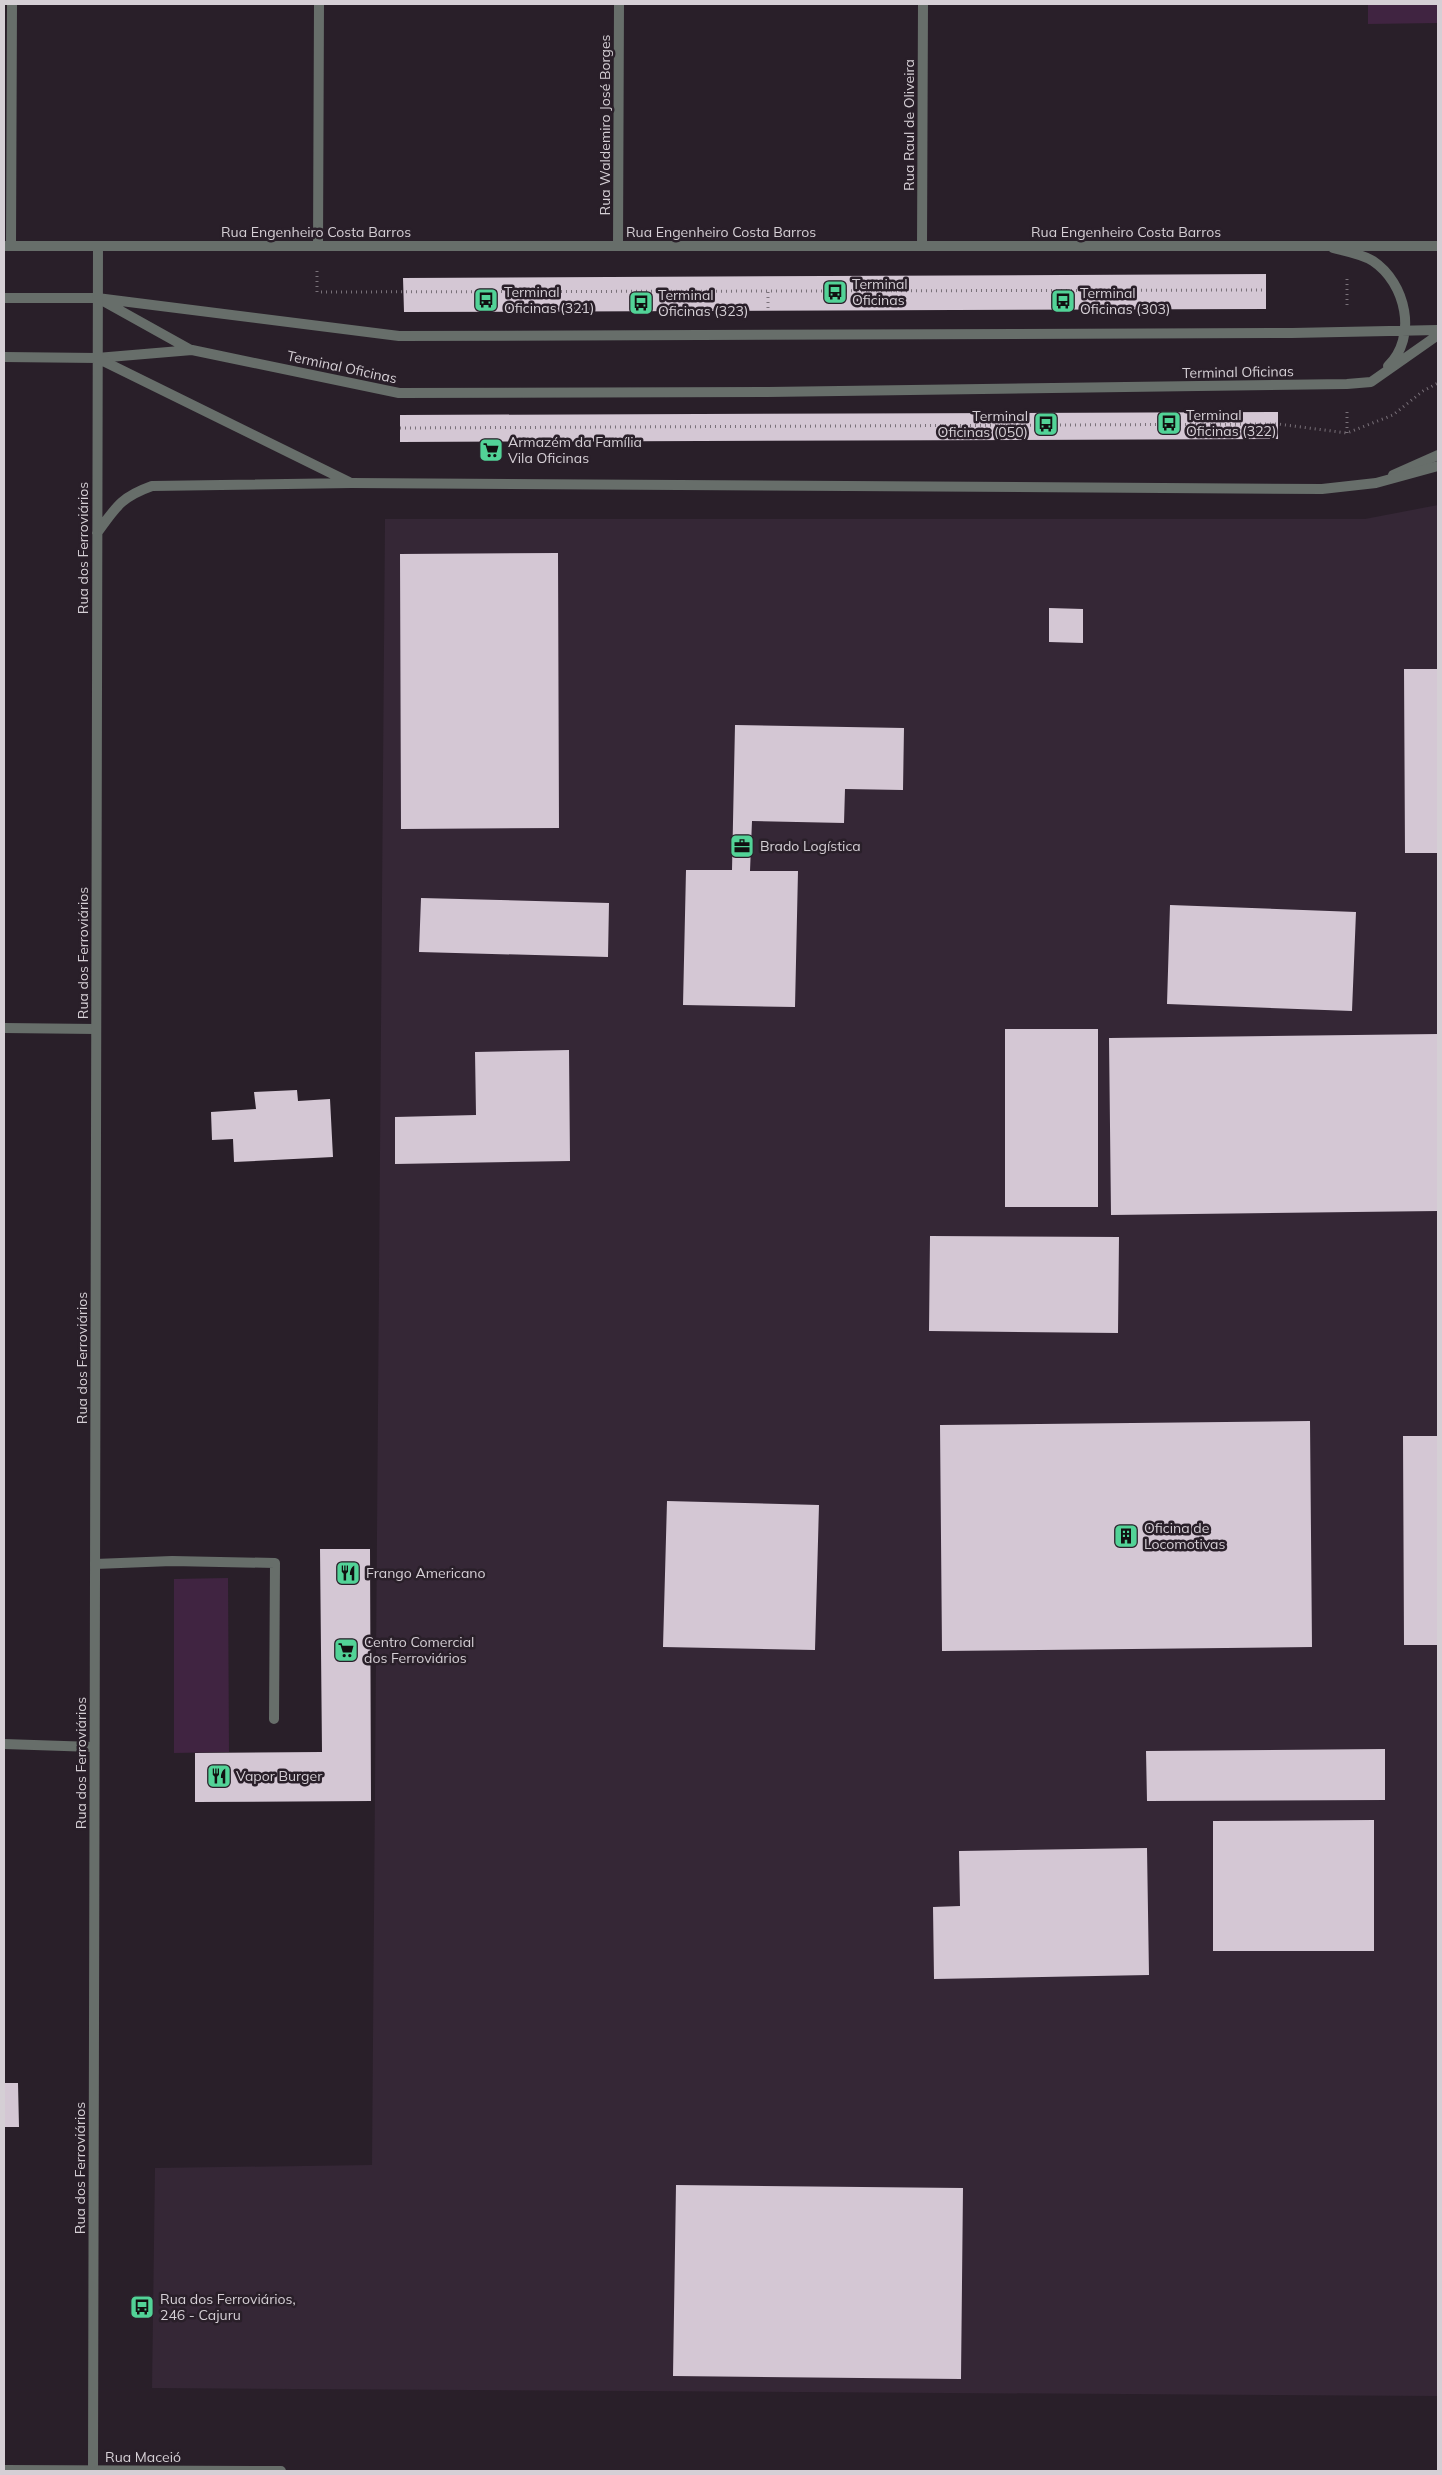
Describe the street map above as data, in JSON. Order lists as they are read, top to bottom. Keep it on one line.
{"streets":{"street":["Rua Waldemiro José Borges","Rua Raul de Oliveira","Rua Engenheiro Costa Barros","Terminal Oficinas","Rua dos Ferroviários","Rua Maceió"]},"crossings":[["Rua Waldemiro José Borges","Rua Engenheiro Costa Barros"],["Rua Raul de Oliveira","Rua Engenheiro Costa Barros"],["Rua Engenheiro Costa Barros","Rua dos Ferroviários"],["Terminal Oficinas","Rua dos Ferroviários"],["Rua dos Ferroviários","Rua Maceió"]],"places":{"bus stop":["Terminal Oficinas","Terminal Oficinas (321)","Terminal Oficinas (303)","Terminal Oficinas (323)","Terminal Oficinas (322)","Terminal Oficinas (050)","Rua dos Ferroviários, 246 - Cajuru"],"supermarket":["Armazém da Família Vila Oficinas","Centro Comercial dos Ferroviários"],"office":["Brado Logística"],"building":["Oficina de Locomotivas"],"restaurant":["Frango Americano","Vapor Burger"]}}
